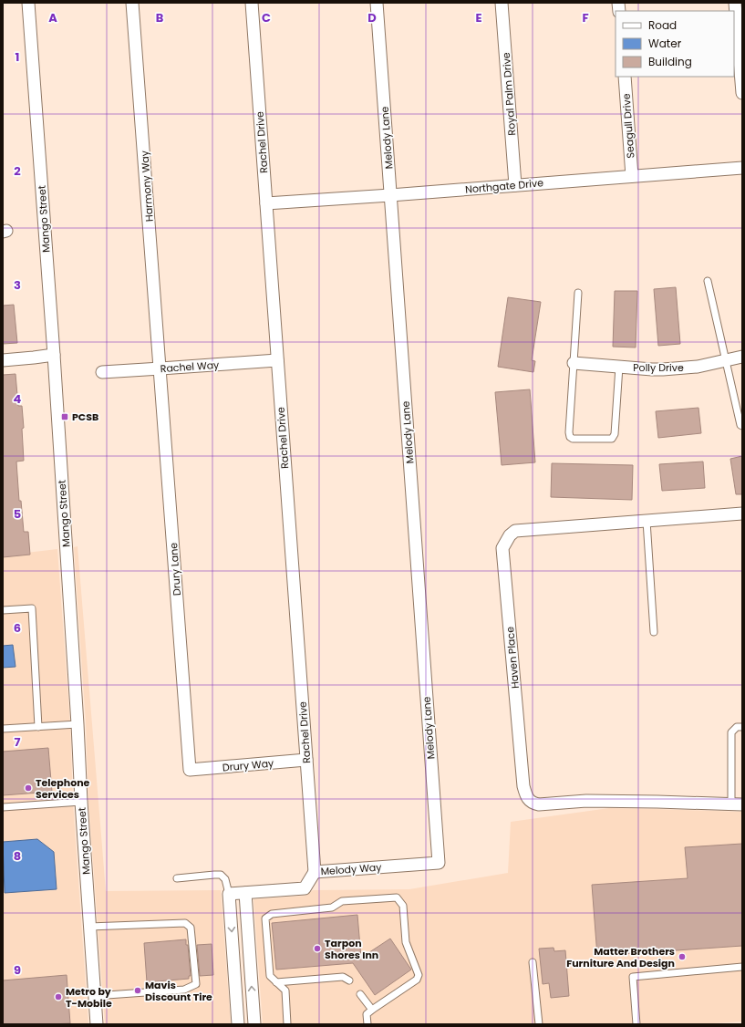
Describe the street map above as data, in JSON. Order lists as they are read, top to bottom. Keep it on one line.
{"streets":{"street":["Royal Palm Drive","Seagull Drive","Melody Lane","Rachel Drive","Harmony Way","Northgate Drive","Mango Street","Rachel Way","Polly Drive","Drury Lane","Haven Place","Drury Way","Melody Way"]},"crossings":[["Royal Palm Drive","Northgate Drive"],["Seagull Drive","Northgate Drive"],["Melody Lane","Northgate Drive"],["Melody Lane","Melody Way"],["Rachel Drive","Northgate Drive"],["Rachel Drive","Rachel Way"],["Rachel Drive","Drury Way"],["Rachel Drive","Melody Way"],["Harmony Way","Rachel Way"],["Harmony Way","Drury Lane"],["Rachel Way","Drury Lane"],["Drury Lane","Drury Way"]],"places":{"transit":["PCSB"],"other":["Telephone Services","Tarpon Shores Inn","Matter Brothers Furniture And Design","Mavis Discount Tire","Metro by T-Mobile"]},"legend":["Road","Water","Building"],"grid":{"columns":["A","B","C","D","E","F"],"rows":["1","2","3","4","5","6","7","8","9"]}}
